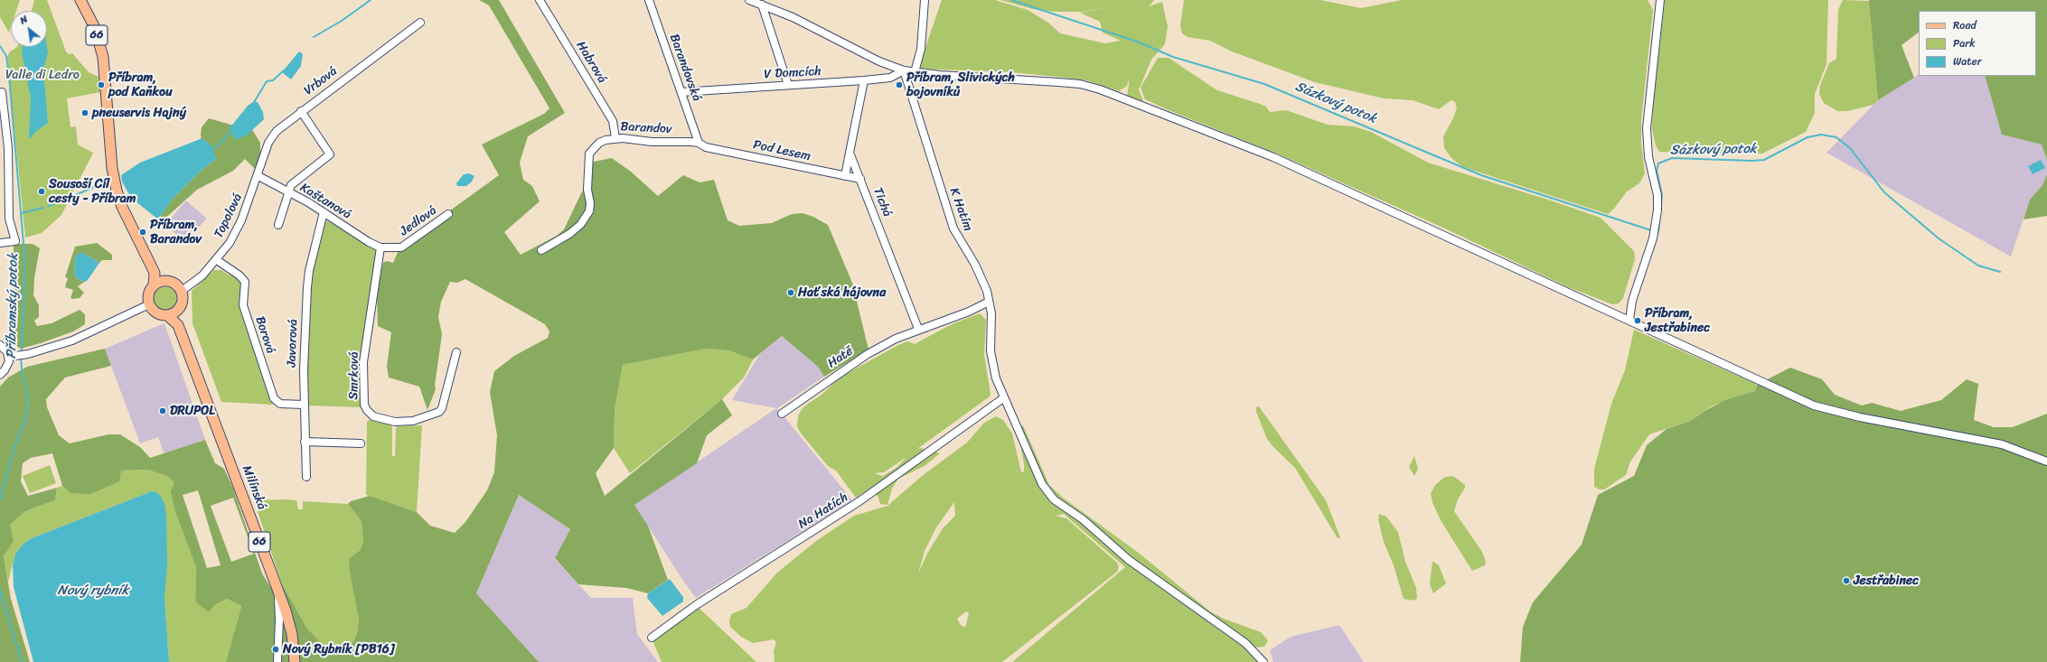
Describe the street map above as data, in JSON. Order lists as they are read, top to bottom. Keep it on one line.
{"streets":{"main road":["66","Milínská"],"street":["Habrová","Barandovská","V Domcích","Vrbová","Barandov","Pod Lesem","Kaštanová","Tichá","K Hatím","Topolová","Jedlová","Borová","Javorová","Hatě","Smrková","Na Hatích"]},"crossings":[["Habrová","Barandov"],["Barandovská","V Domcích"],["Barandovská","Barandov"],["Barandovská","Pod Lesem"],["V Domcích","K Hatím"],["Vrbová","Kaštanová"],["Vrbová","Topolová"],["Barandov","Pod Lesem"],["Pod Lesem","Tichá"],["Kaštanová","Topolová"],["Kaštanová","Jedlová"],["Kaštanová","Javorová"],["Kaštanová","Smrková"],["Tichá","Hatě"],["K Hatím","Na Hatích"],["Topolová","Borová"],["Topolová","Milínská"],["Jedlová","Smrková"],["Borová","Javorová"]],"water":["Sázkový potok","Příbramský potok","Nový rybník"],"parks":["Valle di Ledro"],"places":["Příbram, pod Kaňkou","Příbram, Slivických bojovníků","pneuservis Hajný","Sousoší Cíl cesty - Příbram","Příbram, Barandov","Haťská hájovna","Příbram, Jestřabinec","DRUPOL","Jestřabinec","Nový Rybník [PB16]"],"legend":["Road","Park","Water"],"north":"top left"}
